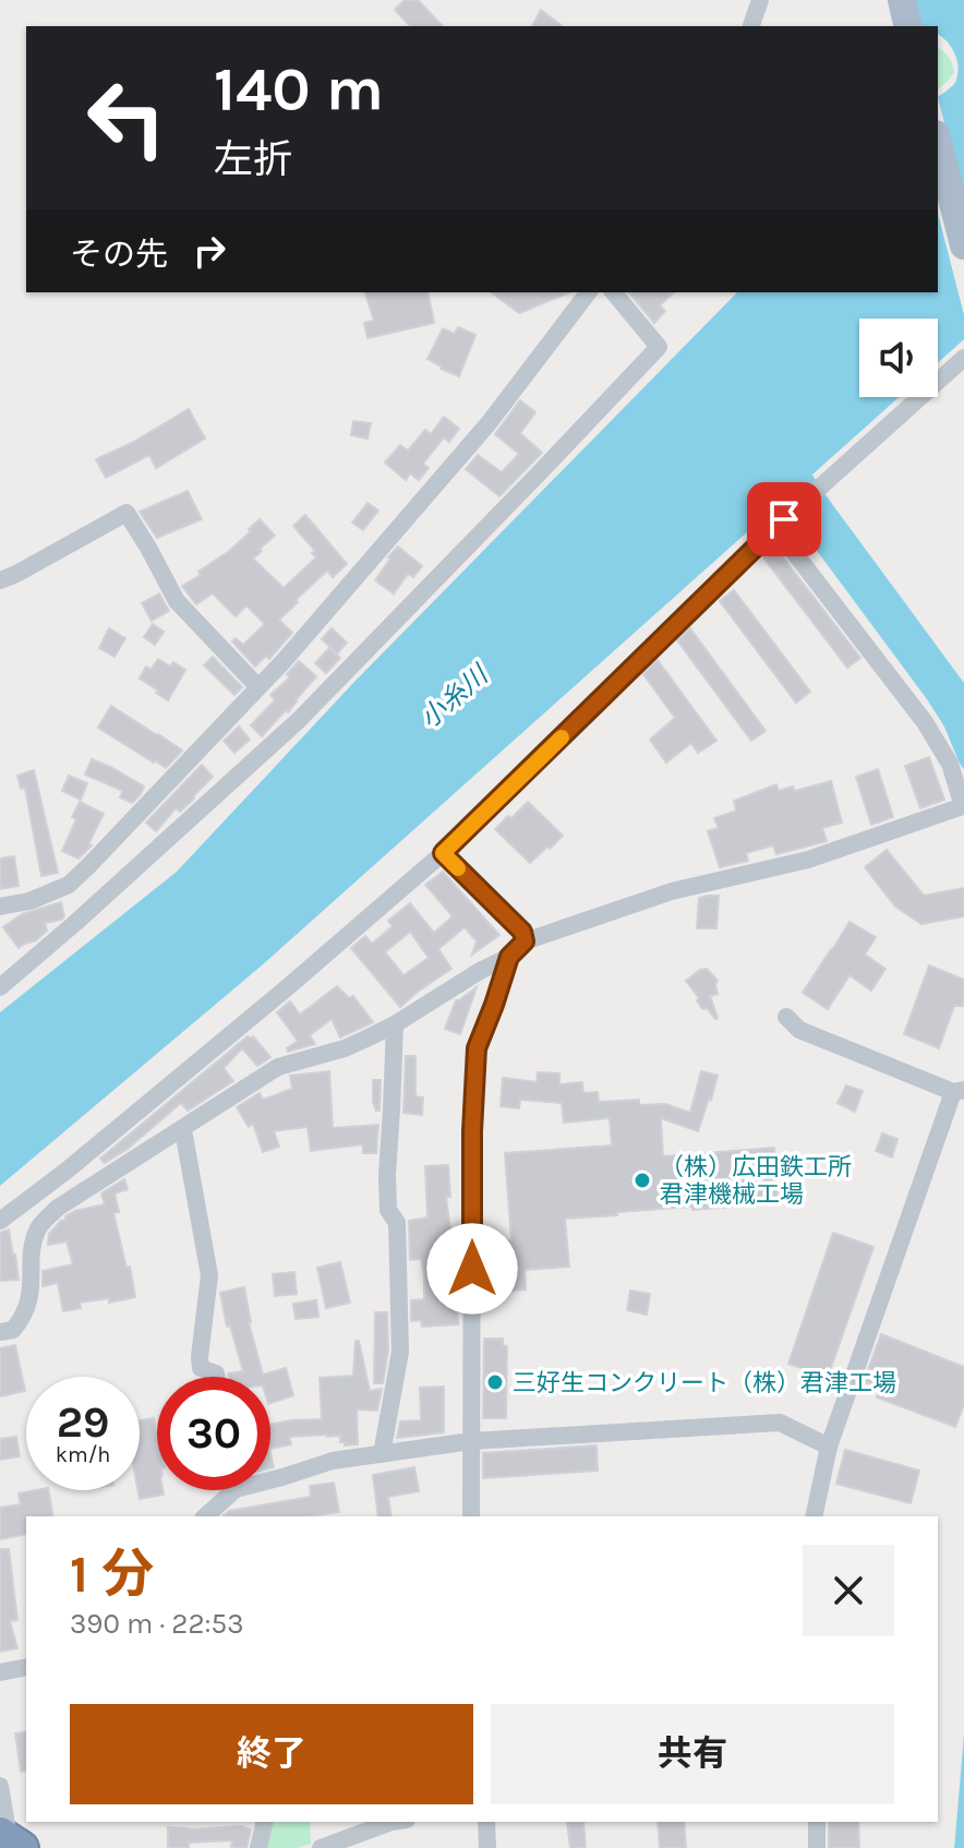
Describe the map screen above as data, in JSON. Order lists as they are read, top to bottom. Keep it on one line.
{"water":["小糸川"],"places":["（株）広田鉄工所 君津機械工場","三好生コンクリート（株）君津工場"],"page":{"turn":["140 m","左折"],"then":"その先","speed":"29 km/h","limit":"30","heading":["1 分","390 m · 22:53"],"buttons":["終了","共有"]}}
